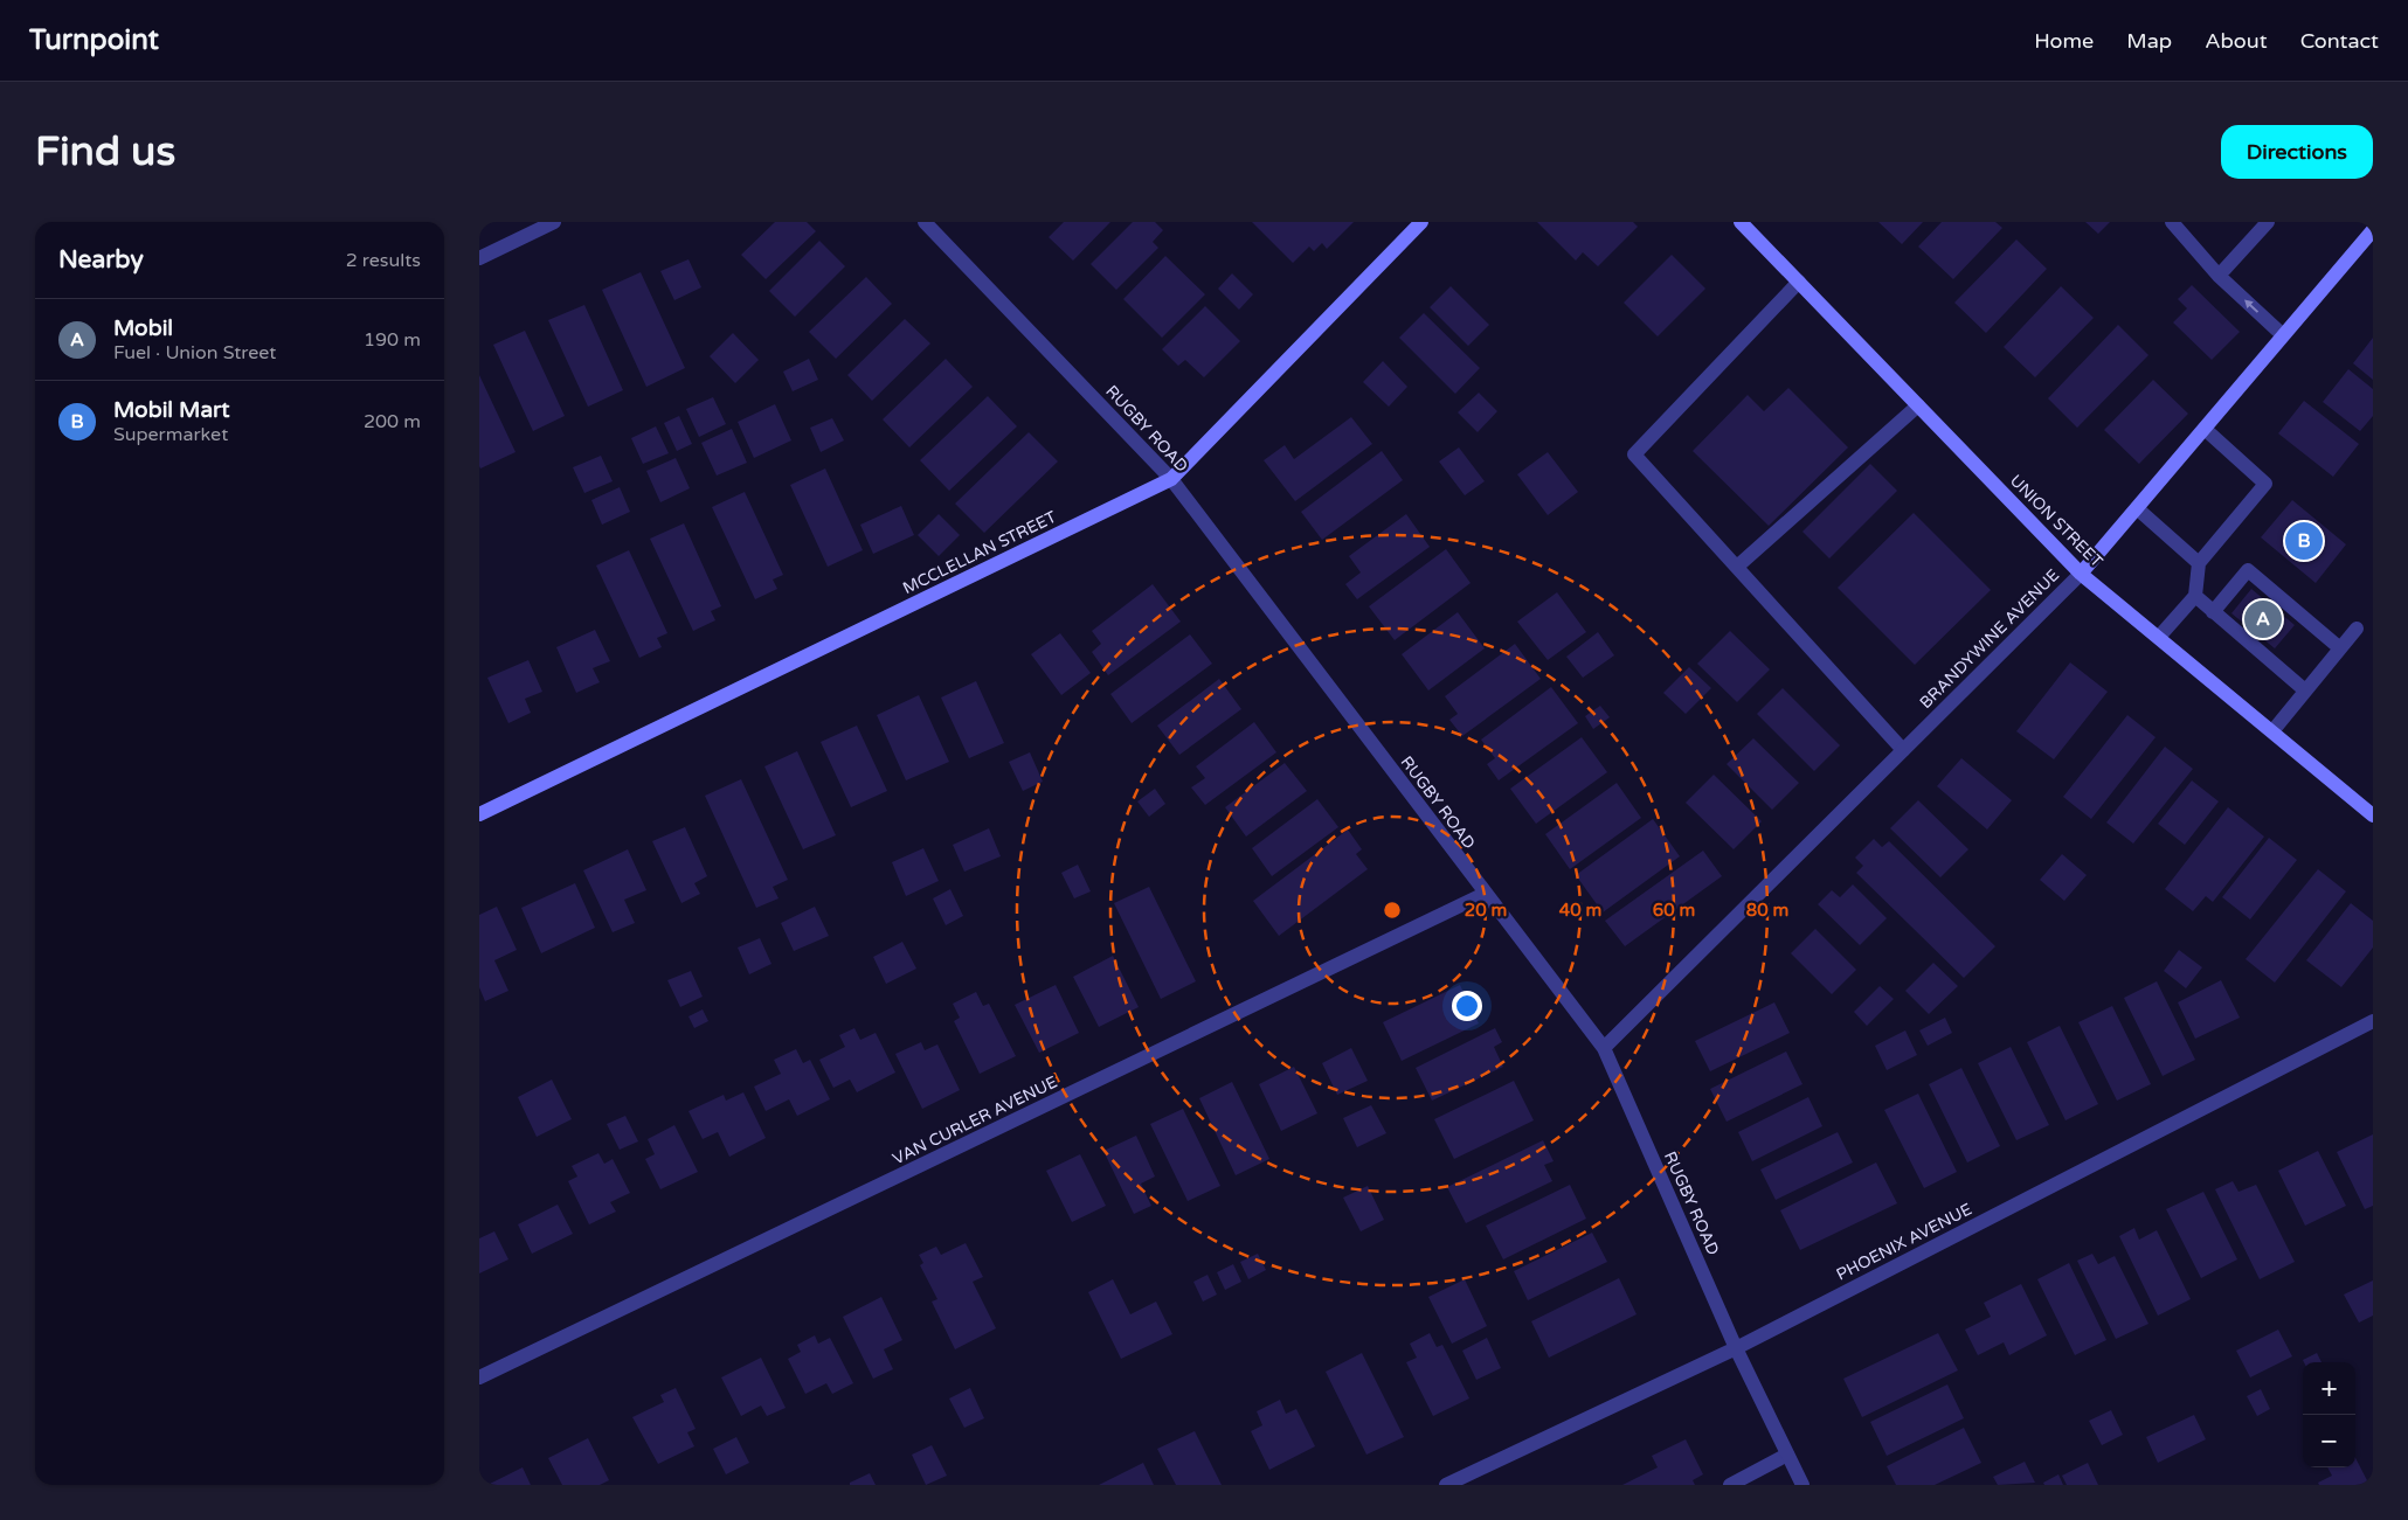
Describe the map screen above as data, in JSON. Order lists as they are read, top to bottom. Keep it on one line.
{"streets":{"main road":["UNION STREET","MCCLELLAN STREET","BRANDYWINE AVENUE"],"street":["RUGBY ROAD","VAN CURLER AVENUE","PHOENIX AVENUE"]},"crossings":[["RUGBY ROAD","MCCLELLAN STREET"],["RUGBY ROAD","BRANDYWINE AVENUE"],["RUGBY ROAD","VAN CURLER AVENUE"],["RUGBY ROAD","PHOENIX AVENUE"],["UNION STREET","BRANDYWINE AVENUE"]],"page":{"header":"Turnpoint","nav":["Home","Map","About","Contact"],"buttons":"Directions","title":"Find us","heading":["Nearby","2 results"],"list":[{"mark":"A","name":"Mobil","note":"Fuel · Union Street","value":"190 m"},{"mark":"B","name":"Mobil Mart","note":"Supermarket","value":"200 m"}],"pins":["B","A"],"map_buttons":["+","−"]},"rings":["20 m","40 m","60 m","80 m"]}
